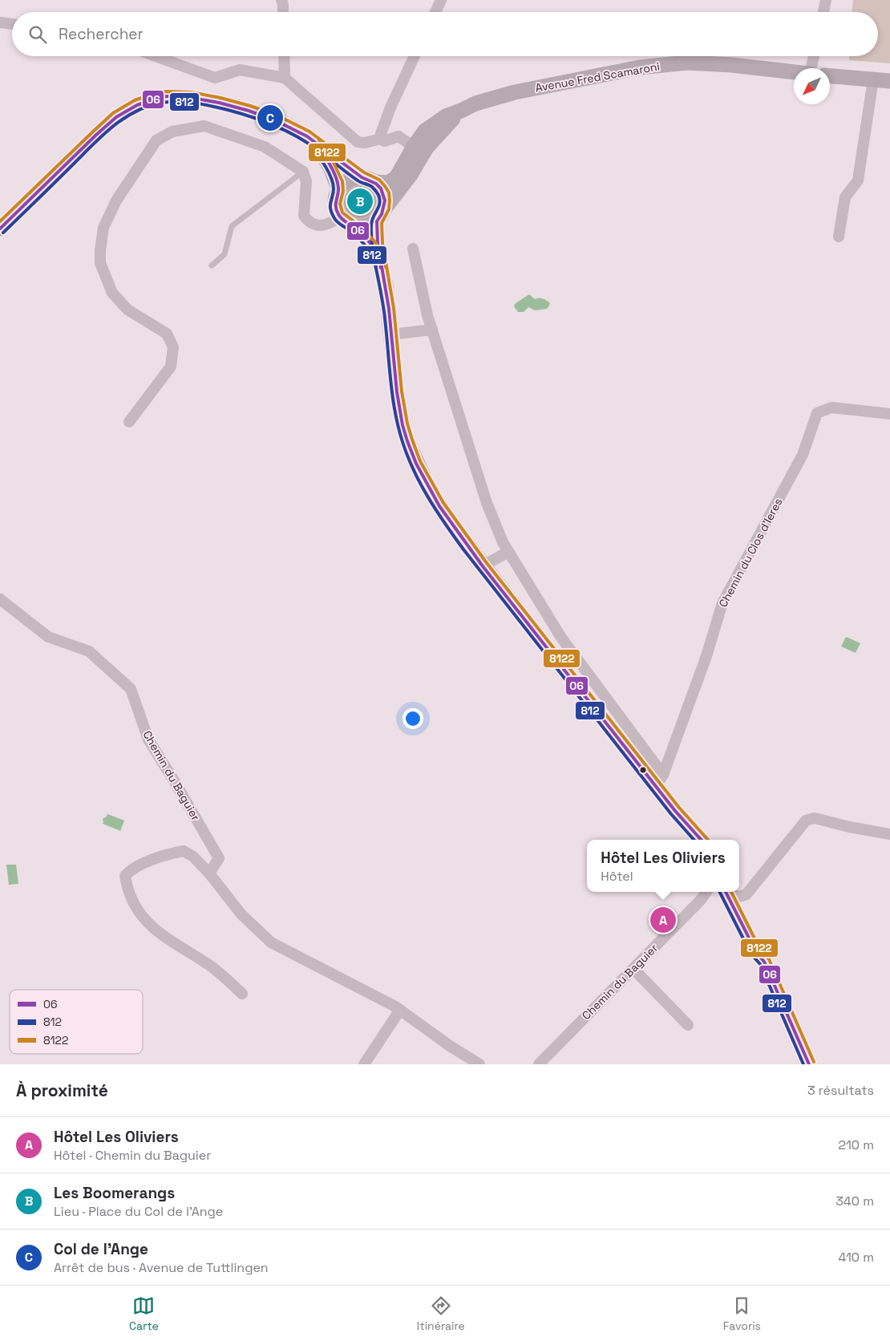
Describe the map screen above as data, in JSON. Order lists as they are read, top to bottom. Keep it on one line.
{"streets":{"main road":["Avenue Fred Scamaroni"],"street":["Chemin du Clos d'Ieres","Chemin du Baguier"]},"lines":["transit line 8122","transit line 06","transit line 812"],"legend":["06","812","8122"],"north":"bottom left","page":{"search":"Rechercher","pins":["C","B","A"],"popup":["Hôtel Les Oliviers","Hôtel"],"heading":["À proximité","3 résultats"],"list":[{"mark":"A","name":"Hôtel Les Oliviers","note":"Hôtel · Chemin du Baguier","value":"210 m"},{"mark":"B","name":"Les Boomerangs","note":"Lieu · Place du Col de l'Ange","value":"340 m"},{"mark":"C","name":"Col de l'Ange","note":"Arrêt de bus · Avenue de Tuttlingen","value":"410 m"}],"nav":["Carte","Itinéraire","Favoris"]}}
